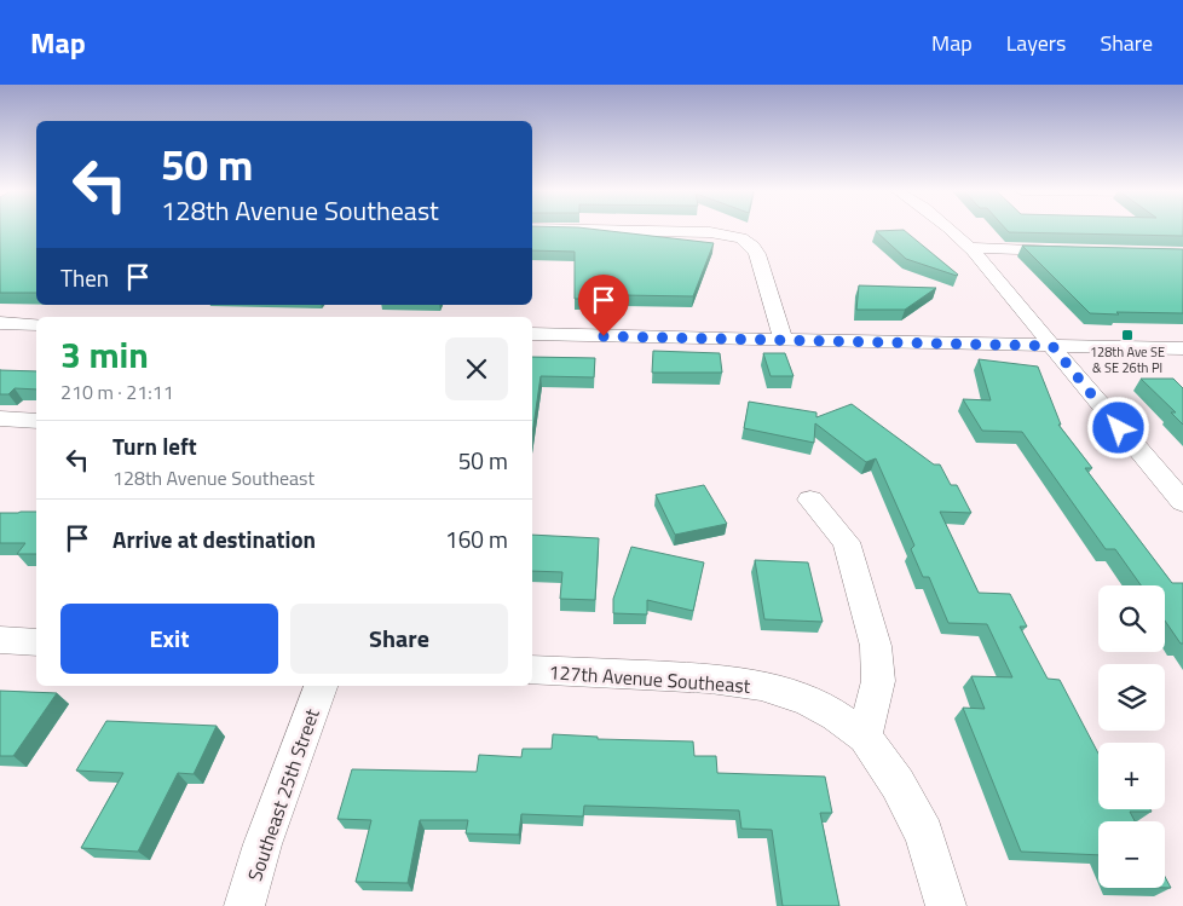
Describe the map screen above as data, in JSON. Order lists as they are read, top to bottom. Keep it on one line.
{"streets":{"street":["127th Avenue Southeast","Southeast 25th Street"]},"places":{"transit":["128th Ave SE & SE 26th Pl"]},"page":{"header":"Map","nav":["Map","Layers","Share"],"turn":["50 m","128th Avenue Southeast"],"then":"Then","heading":["3 min","210 m · 21:11"],"list":[{"name":"Turn left","note":"128th Avenue Southeast","value":"50 m"},{"name":"Arrive at destination","value":"160 m"}],"map_buttons":["+","−"],"buttons":["Exit","Share"]}}
